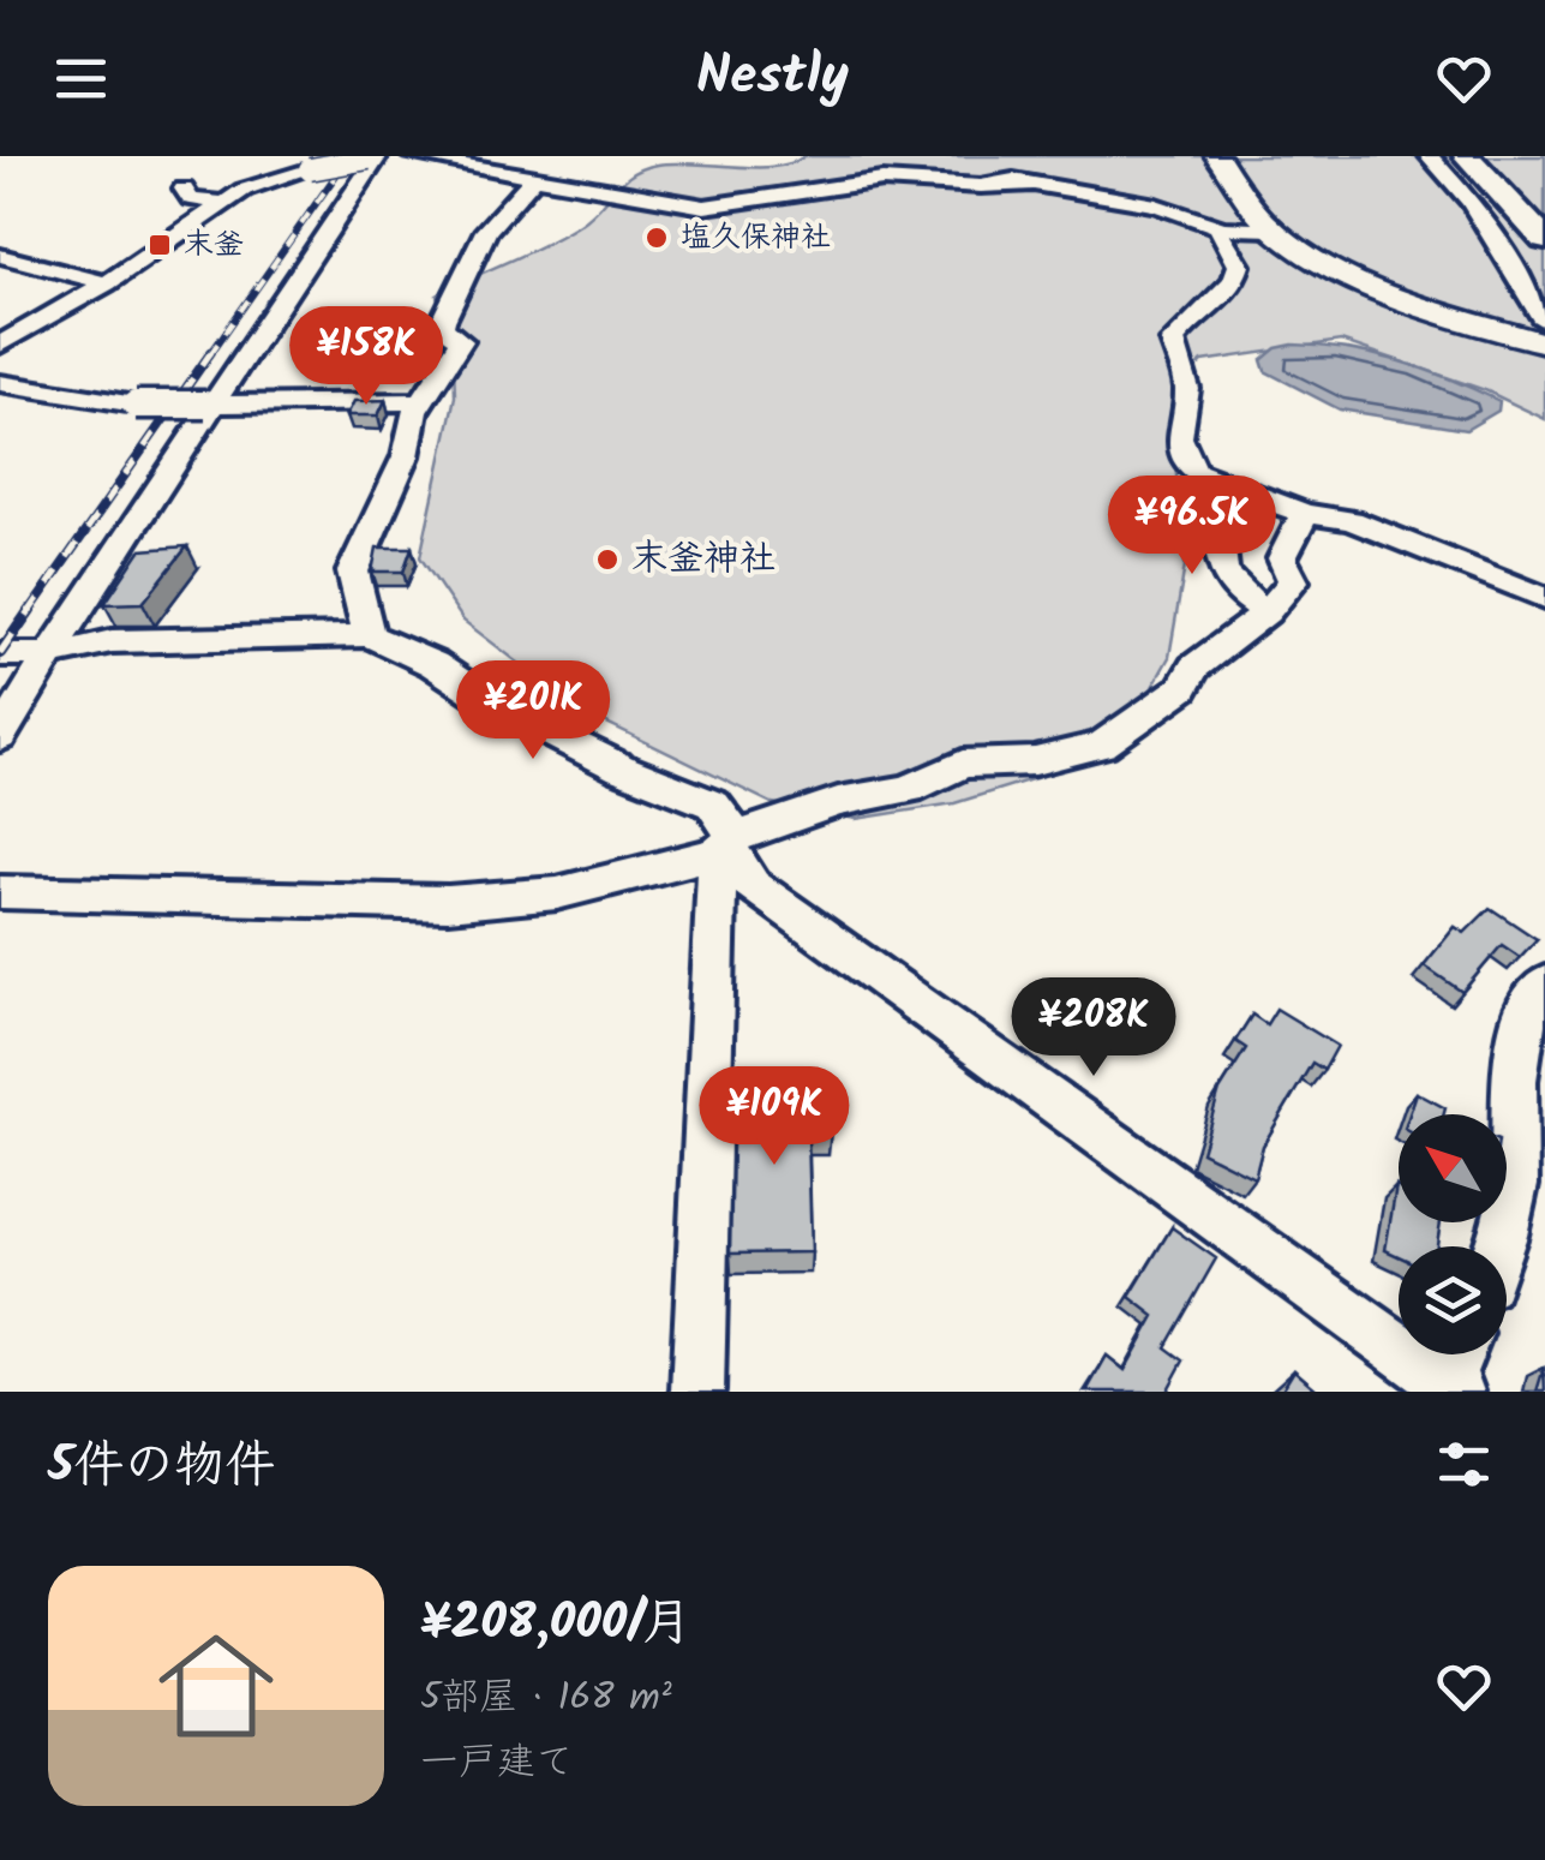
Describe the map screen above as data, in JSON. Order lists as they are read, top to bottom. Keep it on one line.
{"places":{"other":["塩久保神社","末釜神社"],"transit":["末釜"]},"north":"top left","page":{"header":"Nestly","price":["¥158K","¥96.5K","¥201K","¥208K","¥109K"],"heading":"5件の物件","list":[{"name":"¥208,000/月","note":"5部屋 · 168 m² · 一戸建て"}]}}
